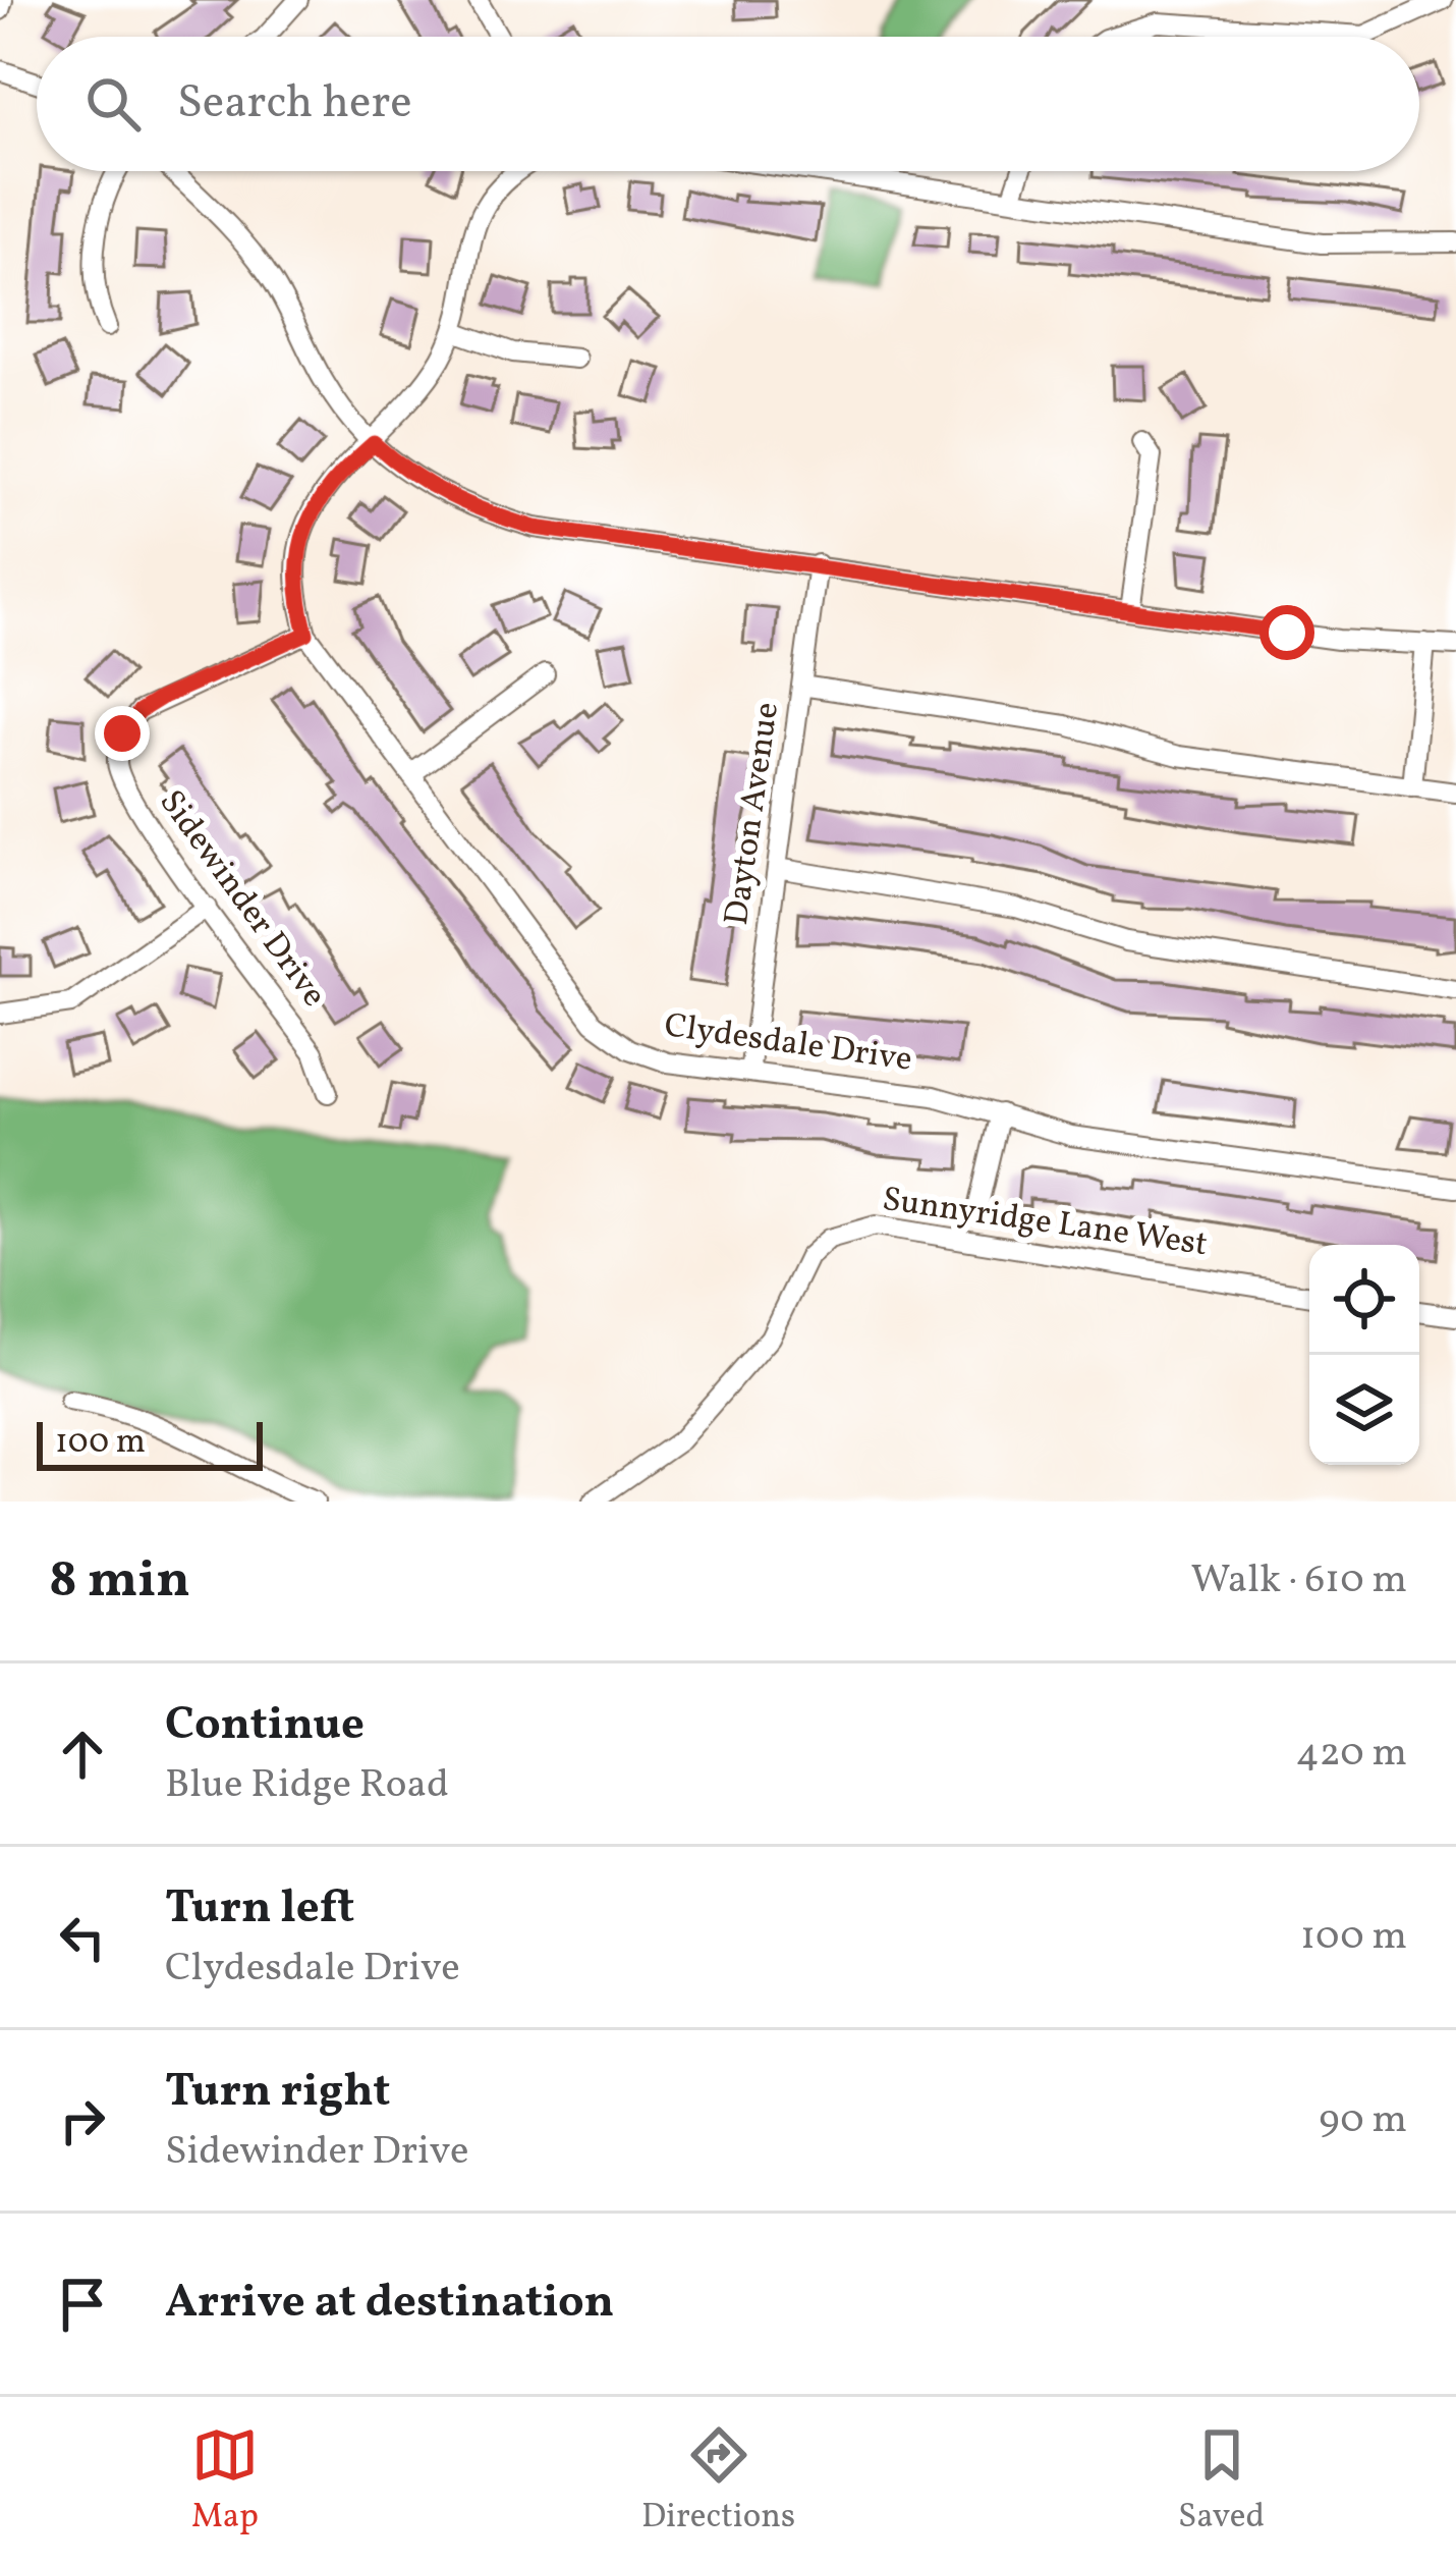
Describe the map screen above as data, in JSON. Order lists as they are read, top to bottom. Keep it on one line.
{"streets":{"street":["Dayton Avenue","Sidewinder Drive","Clydesdale Drive","Sunnyridge Lane West"]},"crossings":[["Dayton Avenue","Clydesdale Drive"],["Sidewinder Drive","Clydesdale Drive"]],"scale_bar":"100 m","page":{"search":"Search here","scale":"100 m","heading":["8 min","Walk · 610 m"],"list":[["Continue","Blue Ridge Road","420 m"],["Turn left","Clydesdale Drive","100 m"],["Turn right","Sidewinder Drive","90 m"],"Arrive at destination"],"nav":["Map","Directions","Saved"]}}
